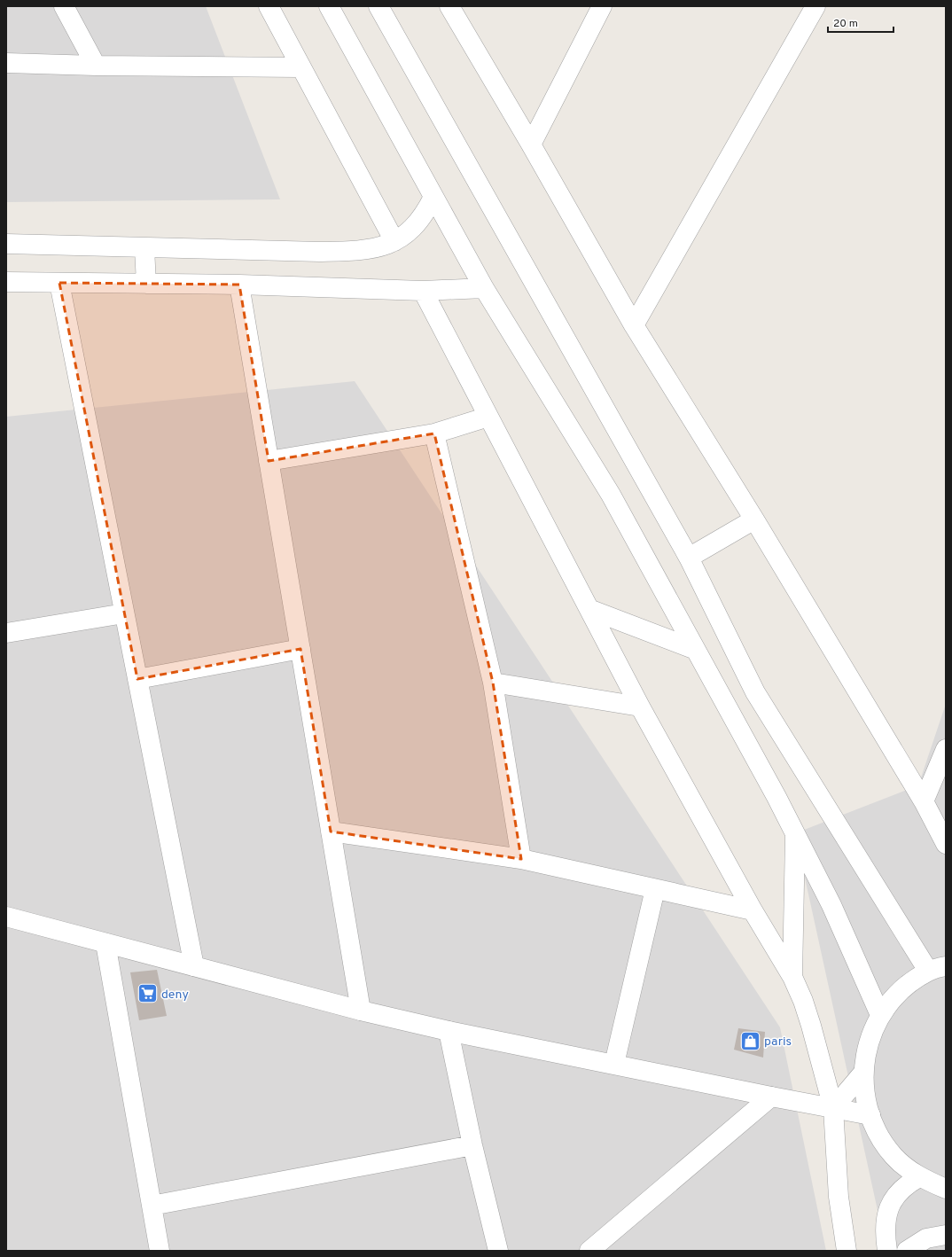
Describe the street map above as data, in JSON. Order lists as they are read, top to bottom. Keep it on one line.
{"places":{"supermarket":["deny"],"shop":["paris"]},"scale_bar":"20 m"}
